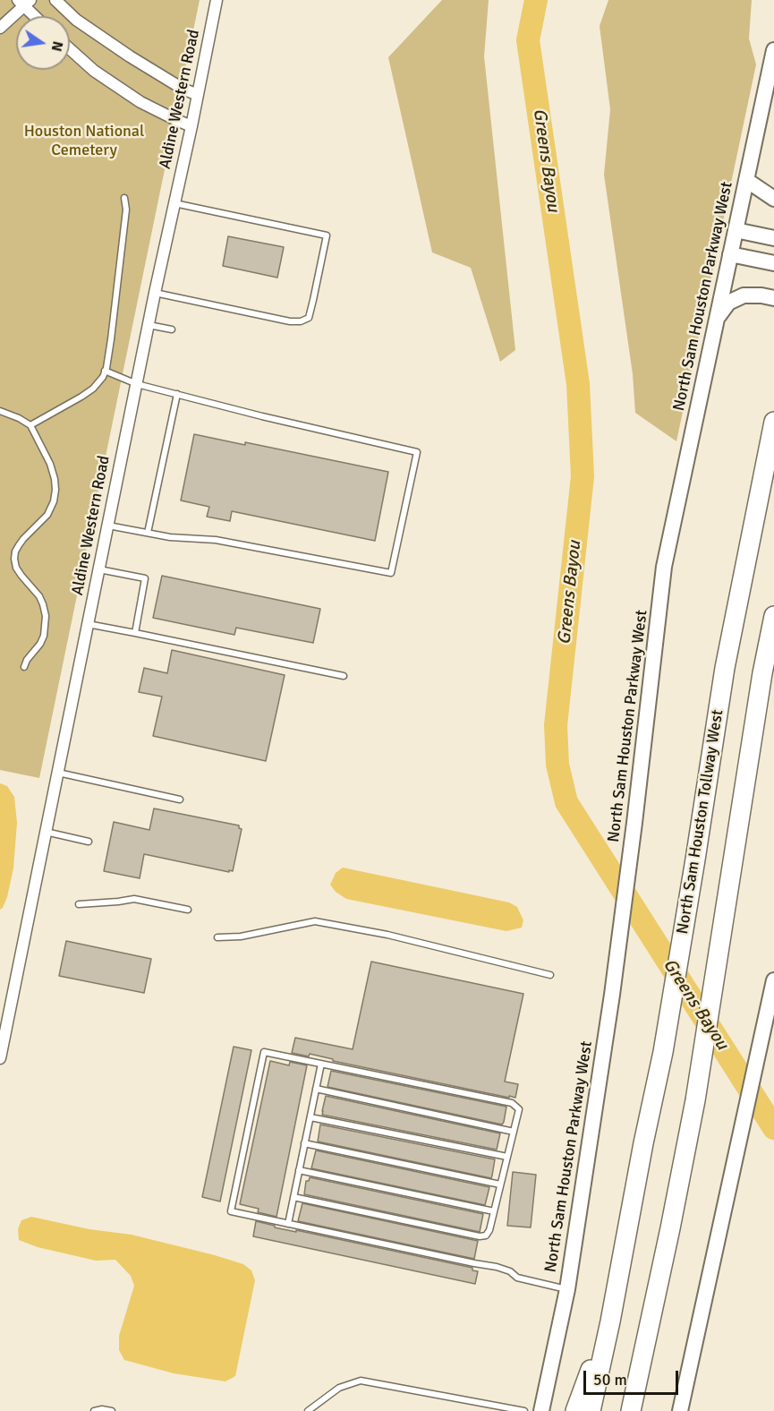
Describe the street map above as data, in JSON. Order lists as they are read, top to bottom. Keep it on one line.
{"streets":{"highway":["North Sam Houston Tollway West"],"main road":["North Sam Houston Parkway West"],"street":["Aldine Western Road"]},"water":["Greens Bayou"],"parks":["Houston National Cemetery"],"scale_bar":"50 m","north":"right"}
